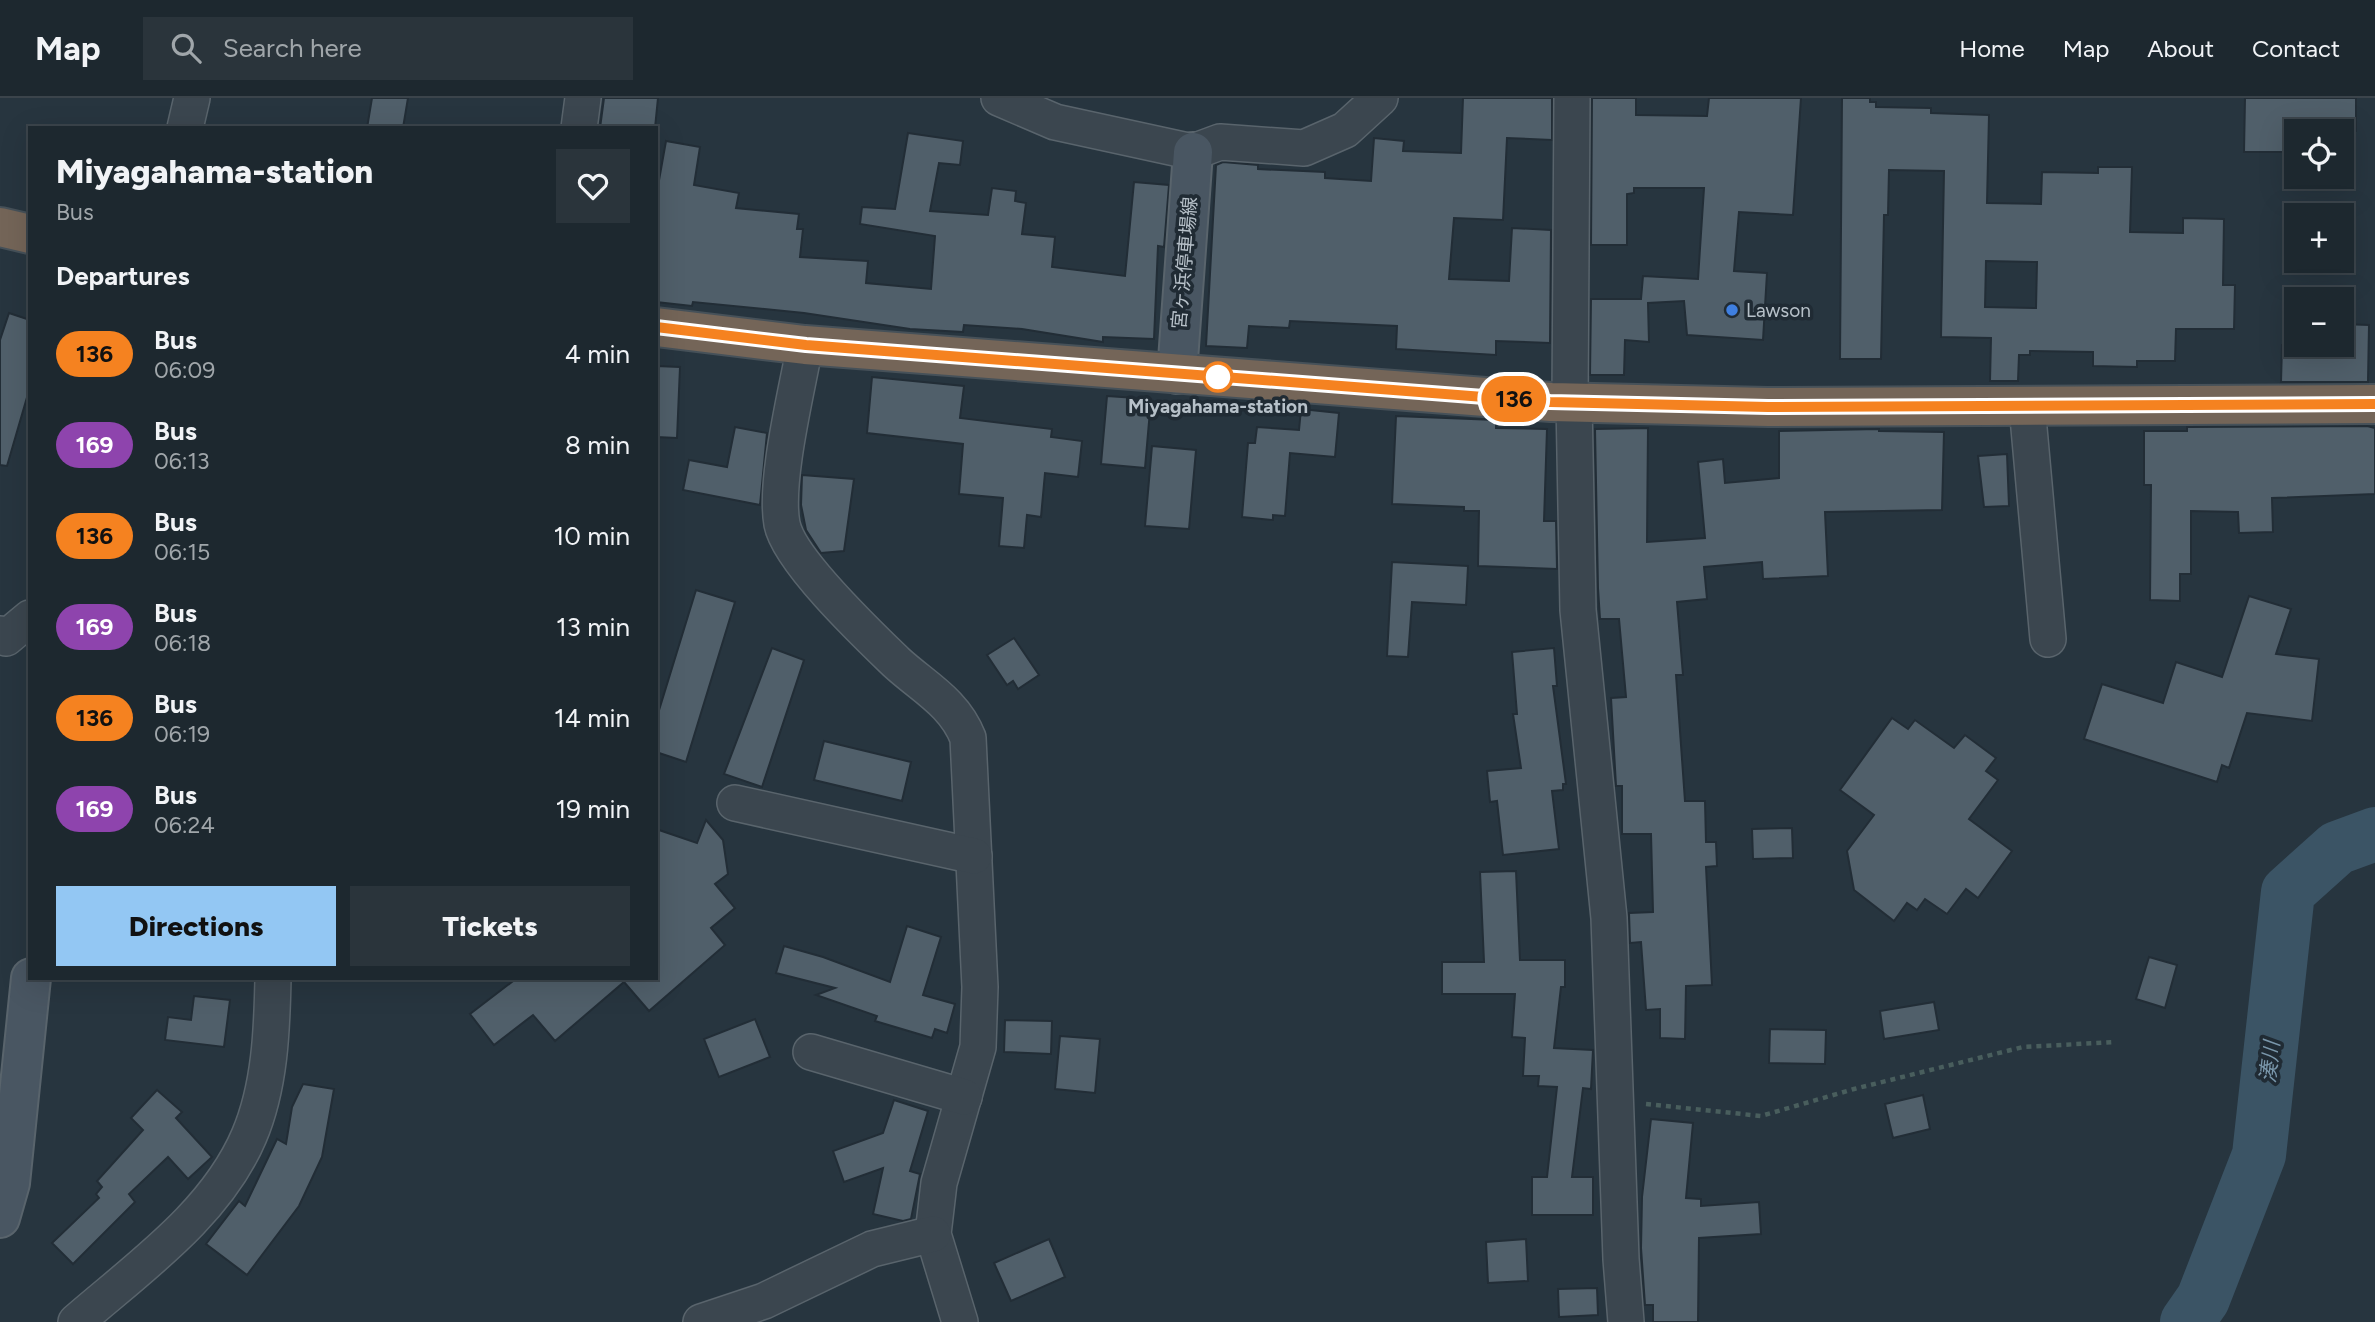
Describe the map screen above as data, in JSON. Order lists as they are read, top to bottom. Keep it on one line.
{"streets":{"main road":["宮ヶ浜停車場線"]},"water":["湊川"],"places":["Lawson","Miyagahama-station"],"lines":["bus line 136"],"page":{"header":"Map","search":"Search here","nav":["Home","Map","About","Contact"],"on_map":"136","map_buttons":["+","−"],"heading":[["Miyagahama-station","Bus"],"Departures"],"list":[{"mark":"136","name":"Bus","note":"06:09","value":"4 min"},{"mark":"169","name":"Bus","note":"06:13","value":"8 min"},{"mark":"136","name":"Bus","note":"06:15","value":"10 min"},{"mark":"169","name":"Bus","note":"06:18","value":"13 min"},{"mark":"136","name":"Bus","note":"06:19","value":"14 min"},{"mark":"169","name":"Bus","note":"06:24","value":"19 min"}],"buttons":["Directions","Tickets"]}}
